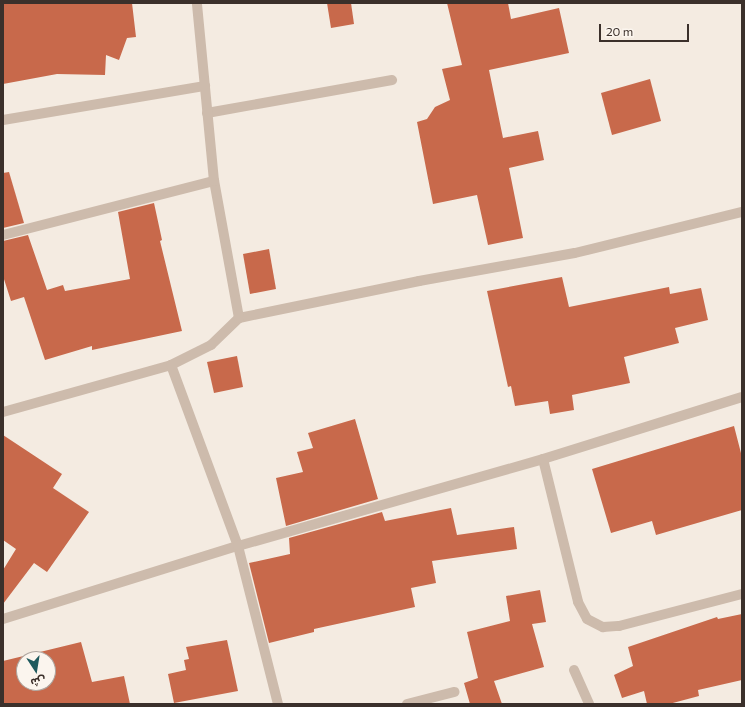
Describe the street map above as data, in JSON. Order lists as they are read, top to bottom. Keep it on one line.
{"scale_bar":"20 m","north":"bottom"}
